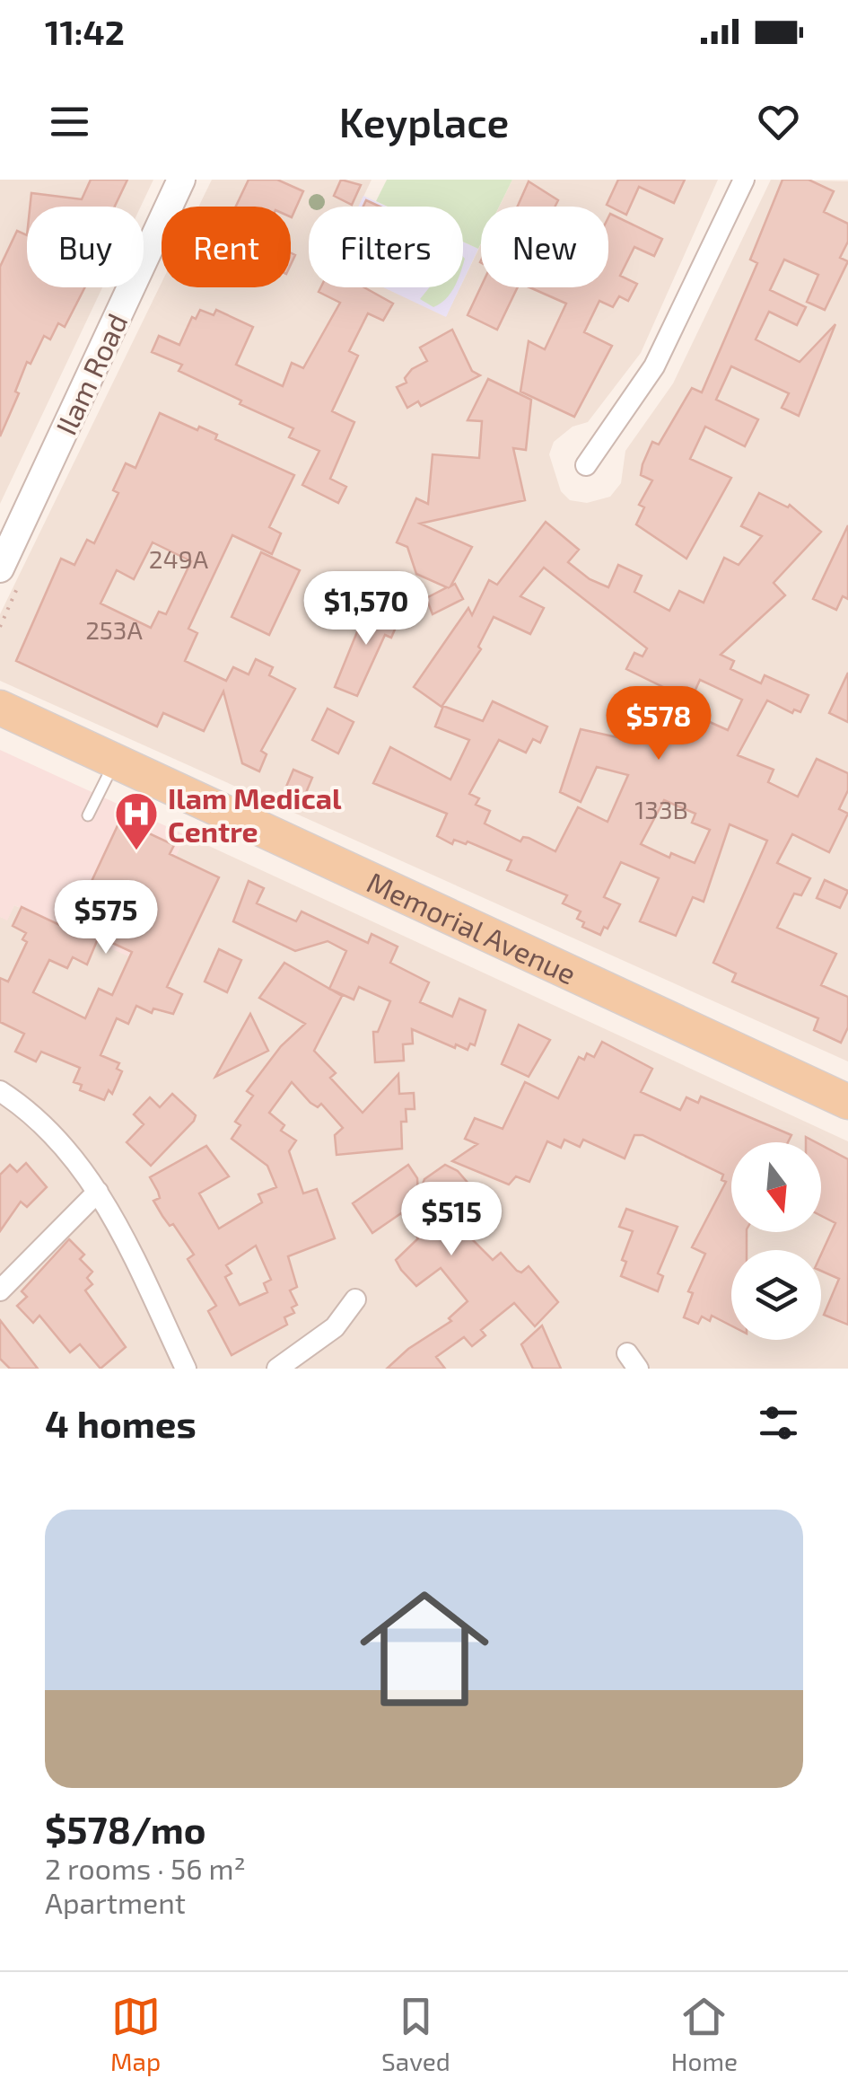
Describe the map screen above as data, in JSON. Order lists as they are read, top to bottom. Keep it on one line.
{"streets":{"main road":["Memorial Avenue"],"street":["Ilam Road"]},"places":{"hospital":["Ilam Medical Centre"]},"house_numbers":["249A","253A","133B"],"north":"bottom","page":{"status":"11:42","header":"Keyplace","chip":["Buy","Rent","Filters","New"],"price":["$1,570","$578","$575","$515"],"heading":"4 homes","list":[{"name":"$578/mo","note":"2 rooms · 56 m² · Apartment"}],"tabs":["Map","Saved","Home"]}}
